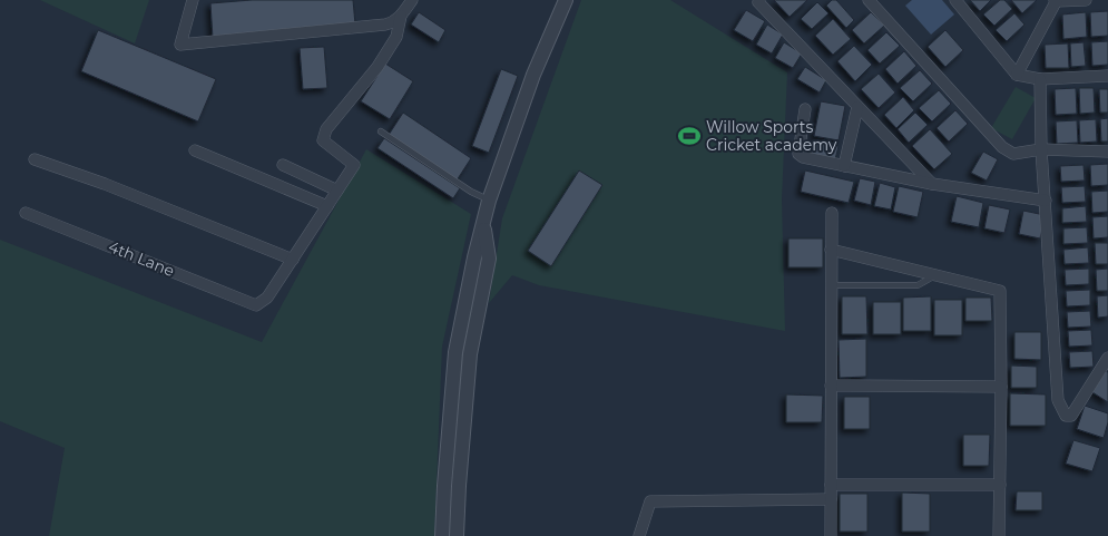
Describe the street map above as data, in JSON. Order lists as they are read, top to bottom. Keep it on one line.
{"streets":{"street":["4th Lane"]},"places":{"sports":["Willow Sports Cricket academy"]}}
